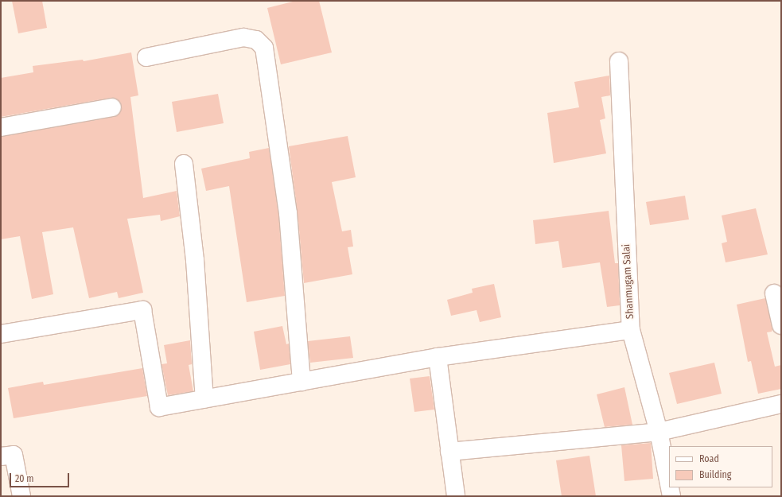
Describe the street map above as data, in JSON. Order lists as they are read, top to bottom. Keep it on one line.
{"streets":{"street":["Shanmugam Salai"]},"legend":["Road","Building"],"scale_bar":"20 m"}
